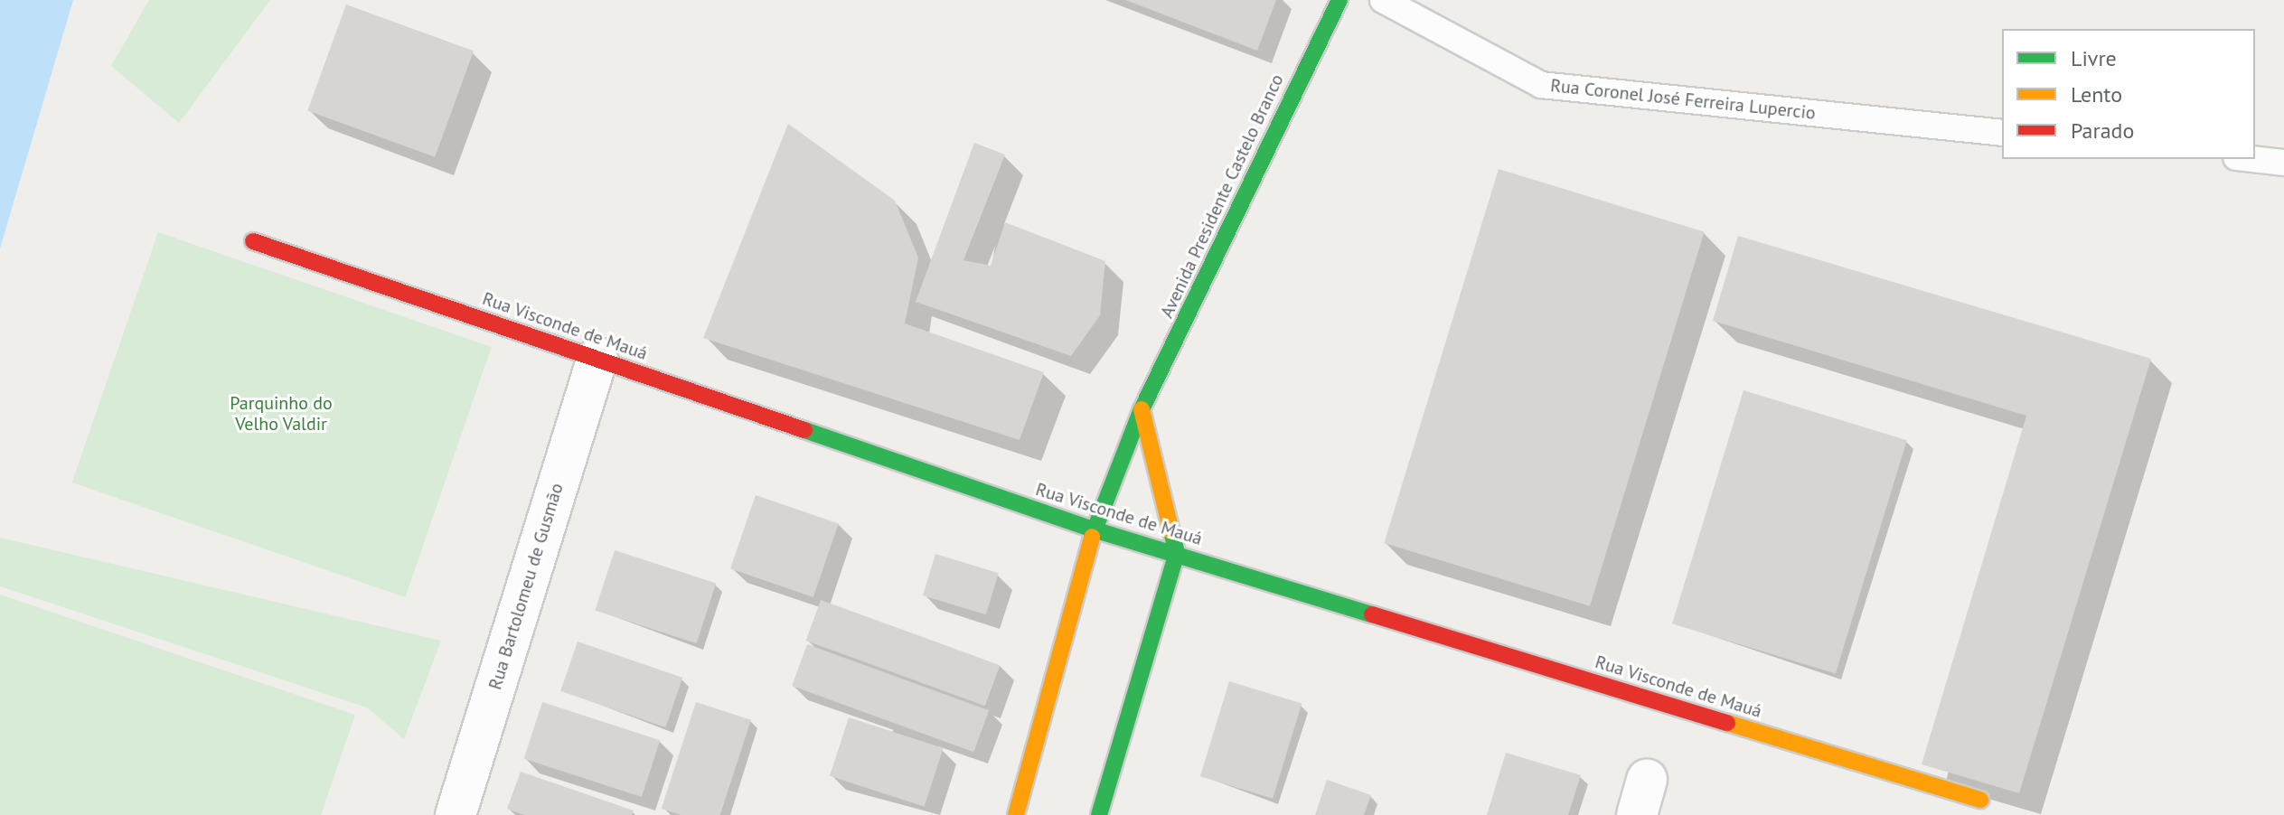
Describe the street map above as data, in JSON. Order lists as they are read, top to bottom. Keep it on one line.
{"streets":{"street":["Avenida Presidente Castelo Branco","Rua Visconde de Mauá","Rua Bartolomeu de Gusmão"],"lane":["Rua Coronel José Ferreira Lupercio"]},"crossings":[["Avenida Presidente Castelo Branco","Rua Visconde de Mauá"],["Rua Visconde de Mauá","Rua Bartolomeu de Gusmão"]],"parks":["Parquinho do Velho Valdir"],"legend":["Livre","Lento","Parado"]}
